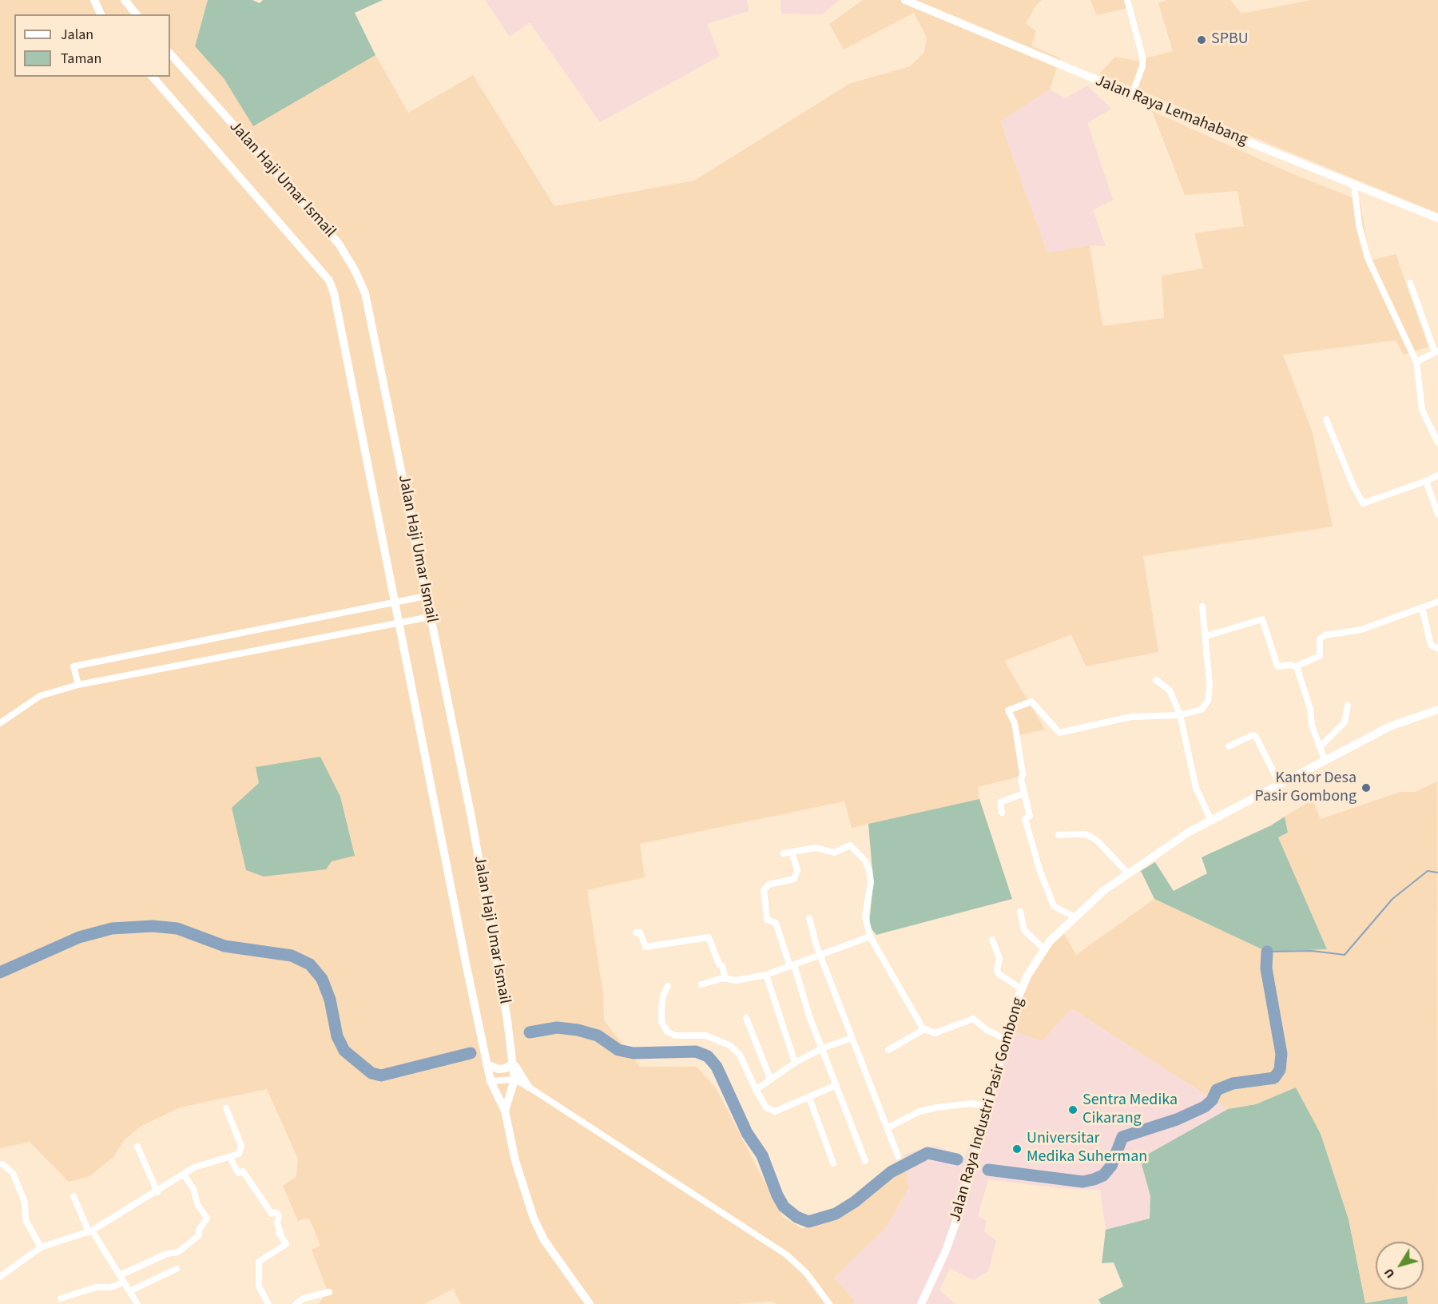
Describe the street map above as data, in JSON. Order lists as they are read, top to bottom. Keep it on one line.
{"streets":{"main road":["Jalan Raya Lemahabang","Jalan Haji Umar Ismail","Jalan Raya Industri Pasir Gombong"]},"places":["SPBU","Kantor Desa Pasir Gombong","Sentra Medika Cikarang","Universitar Medika Suherman"],"legend":["Jalan","Taman"],"north":"bottom left"}
